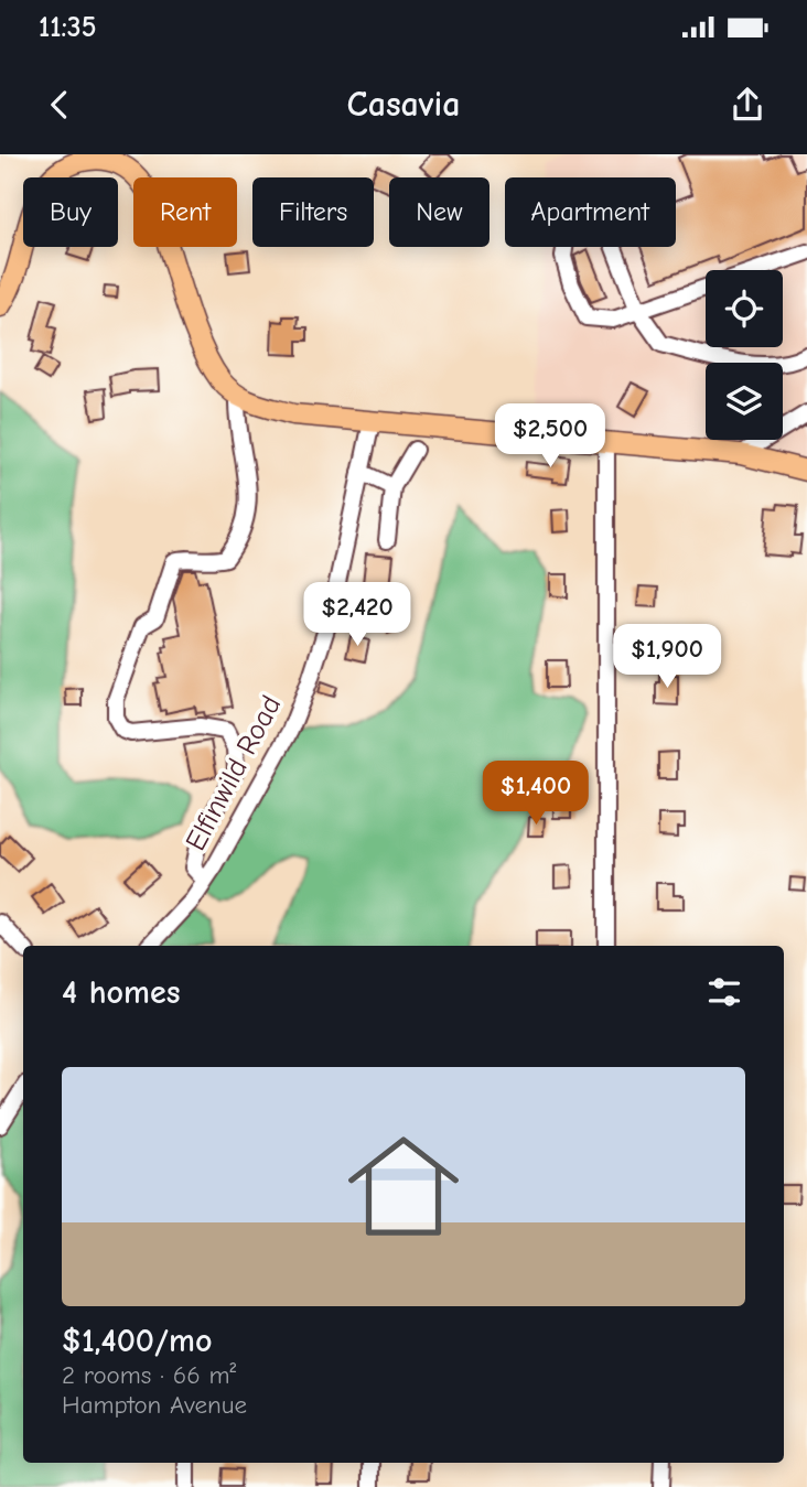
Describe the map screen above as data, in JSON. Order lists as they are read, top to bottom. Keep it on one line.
{"streets":{"street":["Elfinwild Road"]},"page":{"status":"11:35","header":"Casavia","chip":["Buy","Rent","Filters","New","Apartment"],"price":["$2,500","$2,420","$1,900","$1,400"],"heading":"4 homes","list":[{"name":"$1,400/mo","note":"2 rooms · 66 m² · Hampton Avenue"}]}}
